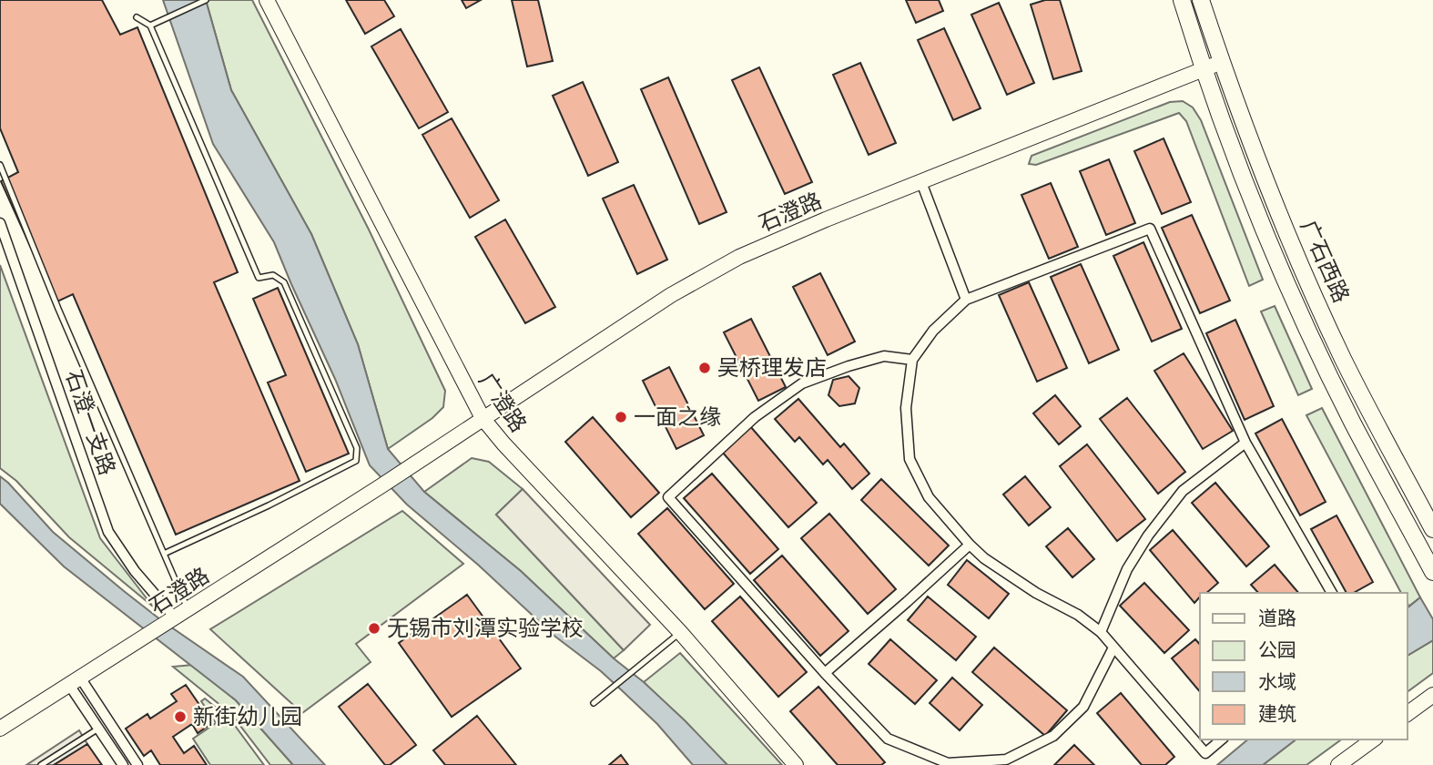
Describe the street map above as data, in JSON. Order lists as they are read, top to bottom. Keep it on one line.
{"streets":{"main road":["广石西路"],"street":["石澄路","广澄路","石澄一支路"]},"crossings":[["石澄路","广石西路"],["石澄路","广澄路"],["石澄路","石澄一支路"]],"places":["吴桥理发店","一面之缘","无锡市刘潭实验学校","新街幼儿园"],"legend":["道路","公园","水域","建筑"]}
